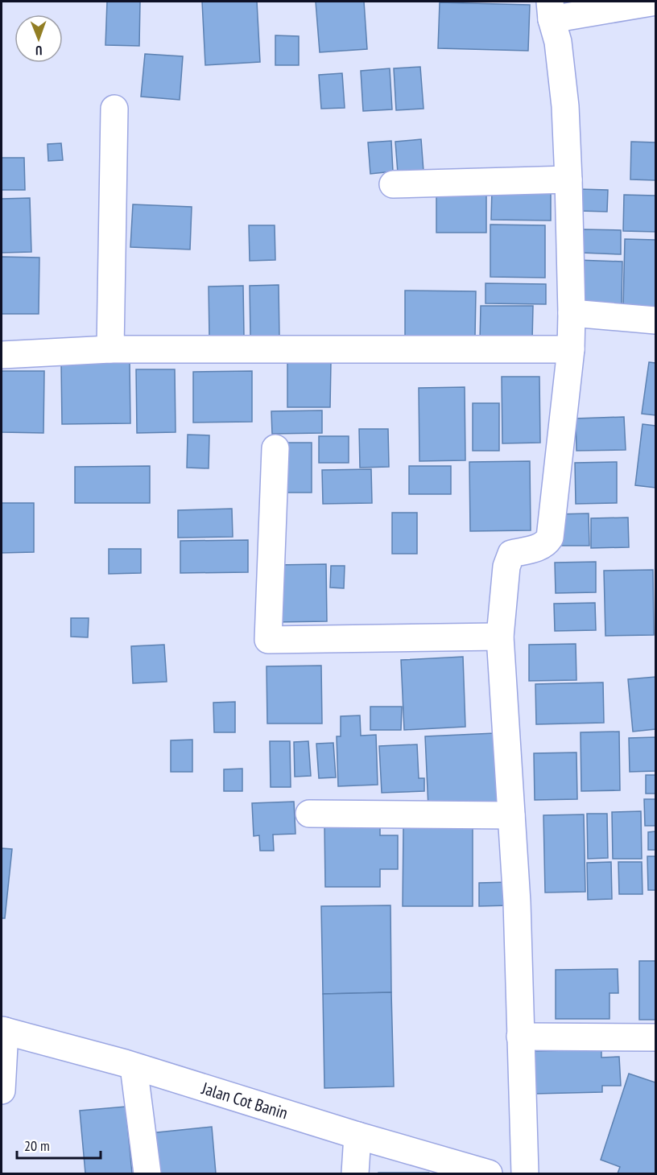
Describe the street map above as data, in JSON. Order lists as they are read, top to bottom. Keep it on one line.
{"streets":{"street":["Jalan Cot Banin"]},"scale_bar":"20 m","north":"bottom"}
